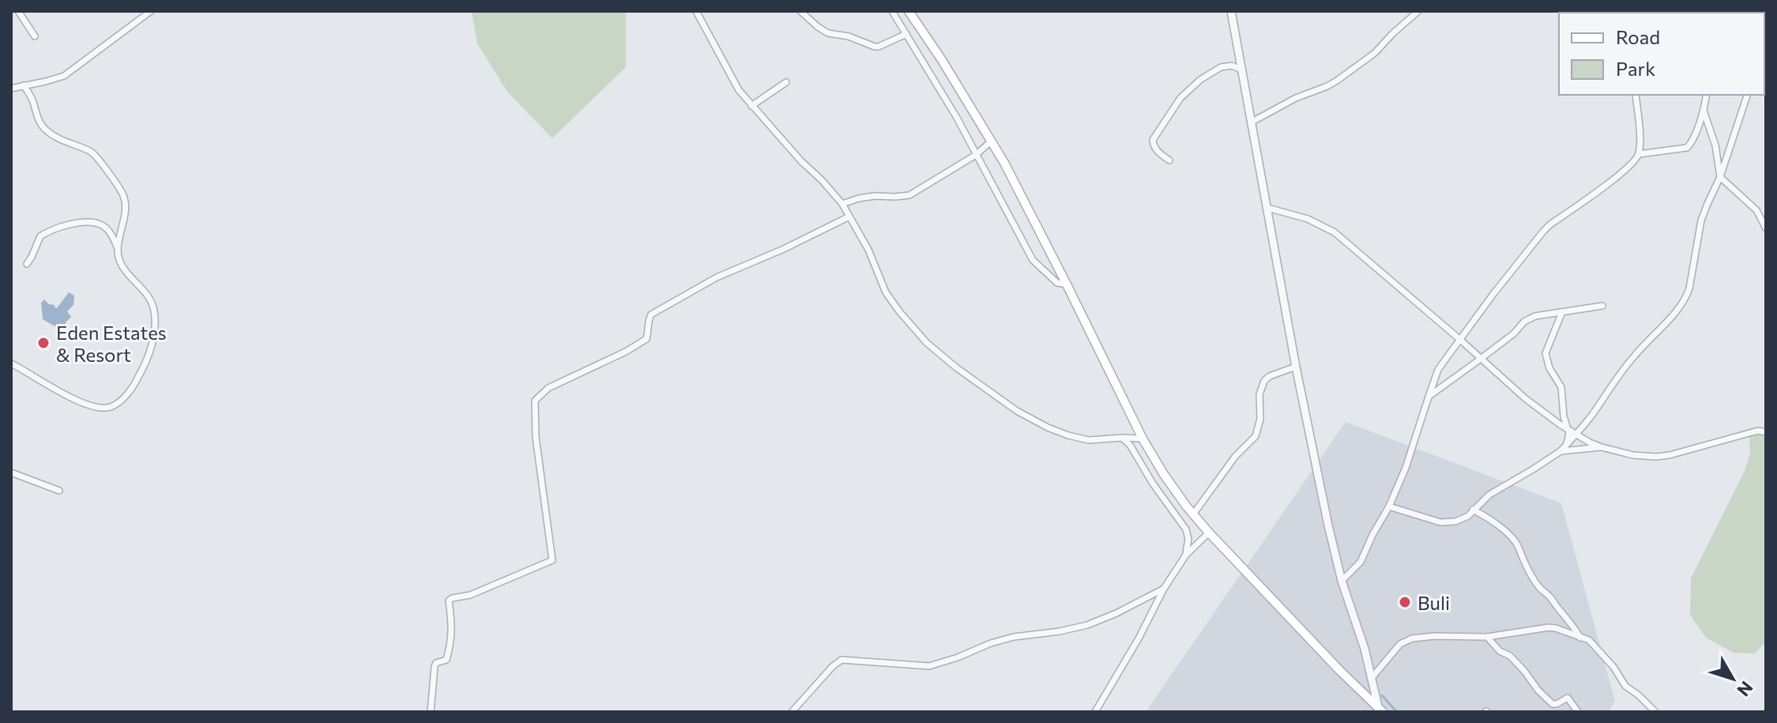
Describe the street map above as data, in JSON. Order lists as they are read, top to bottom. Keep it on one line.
{"places":["Eden Estates & Resort","Buli"],"legend":["Road","Park"],"north":"bottom right"}
